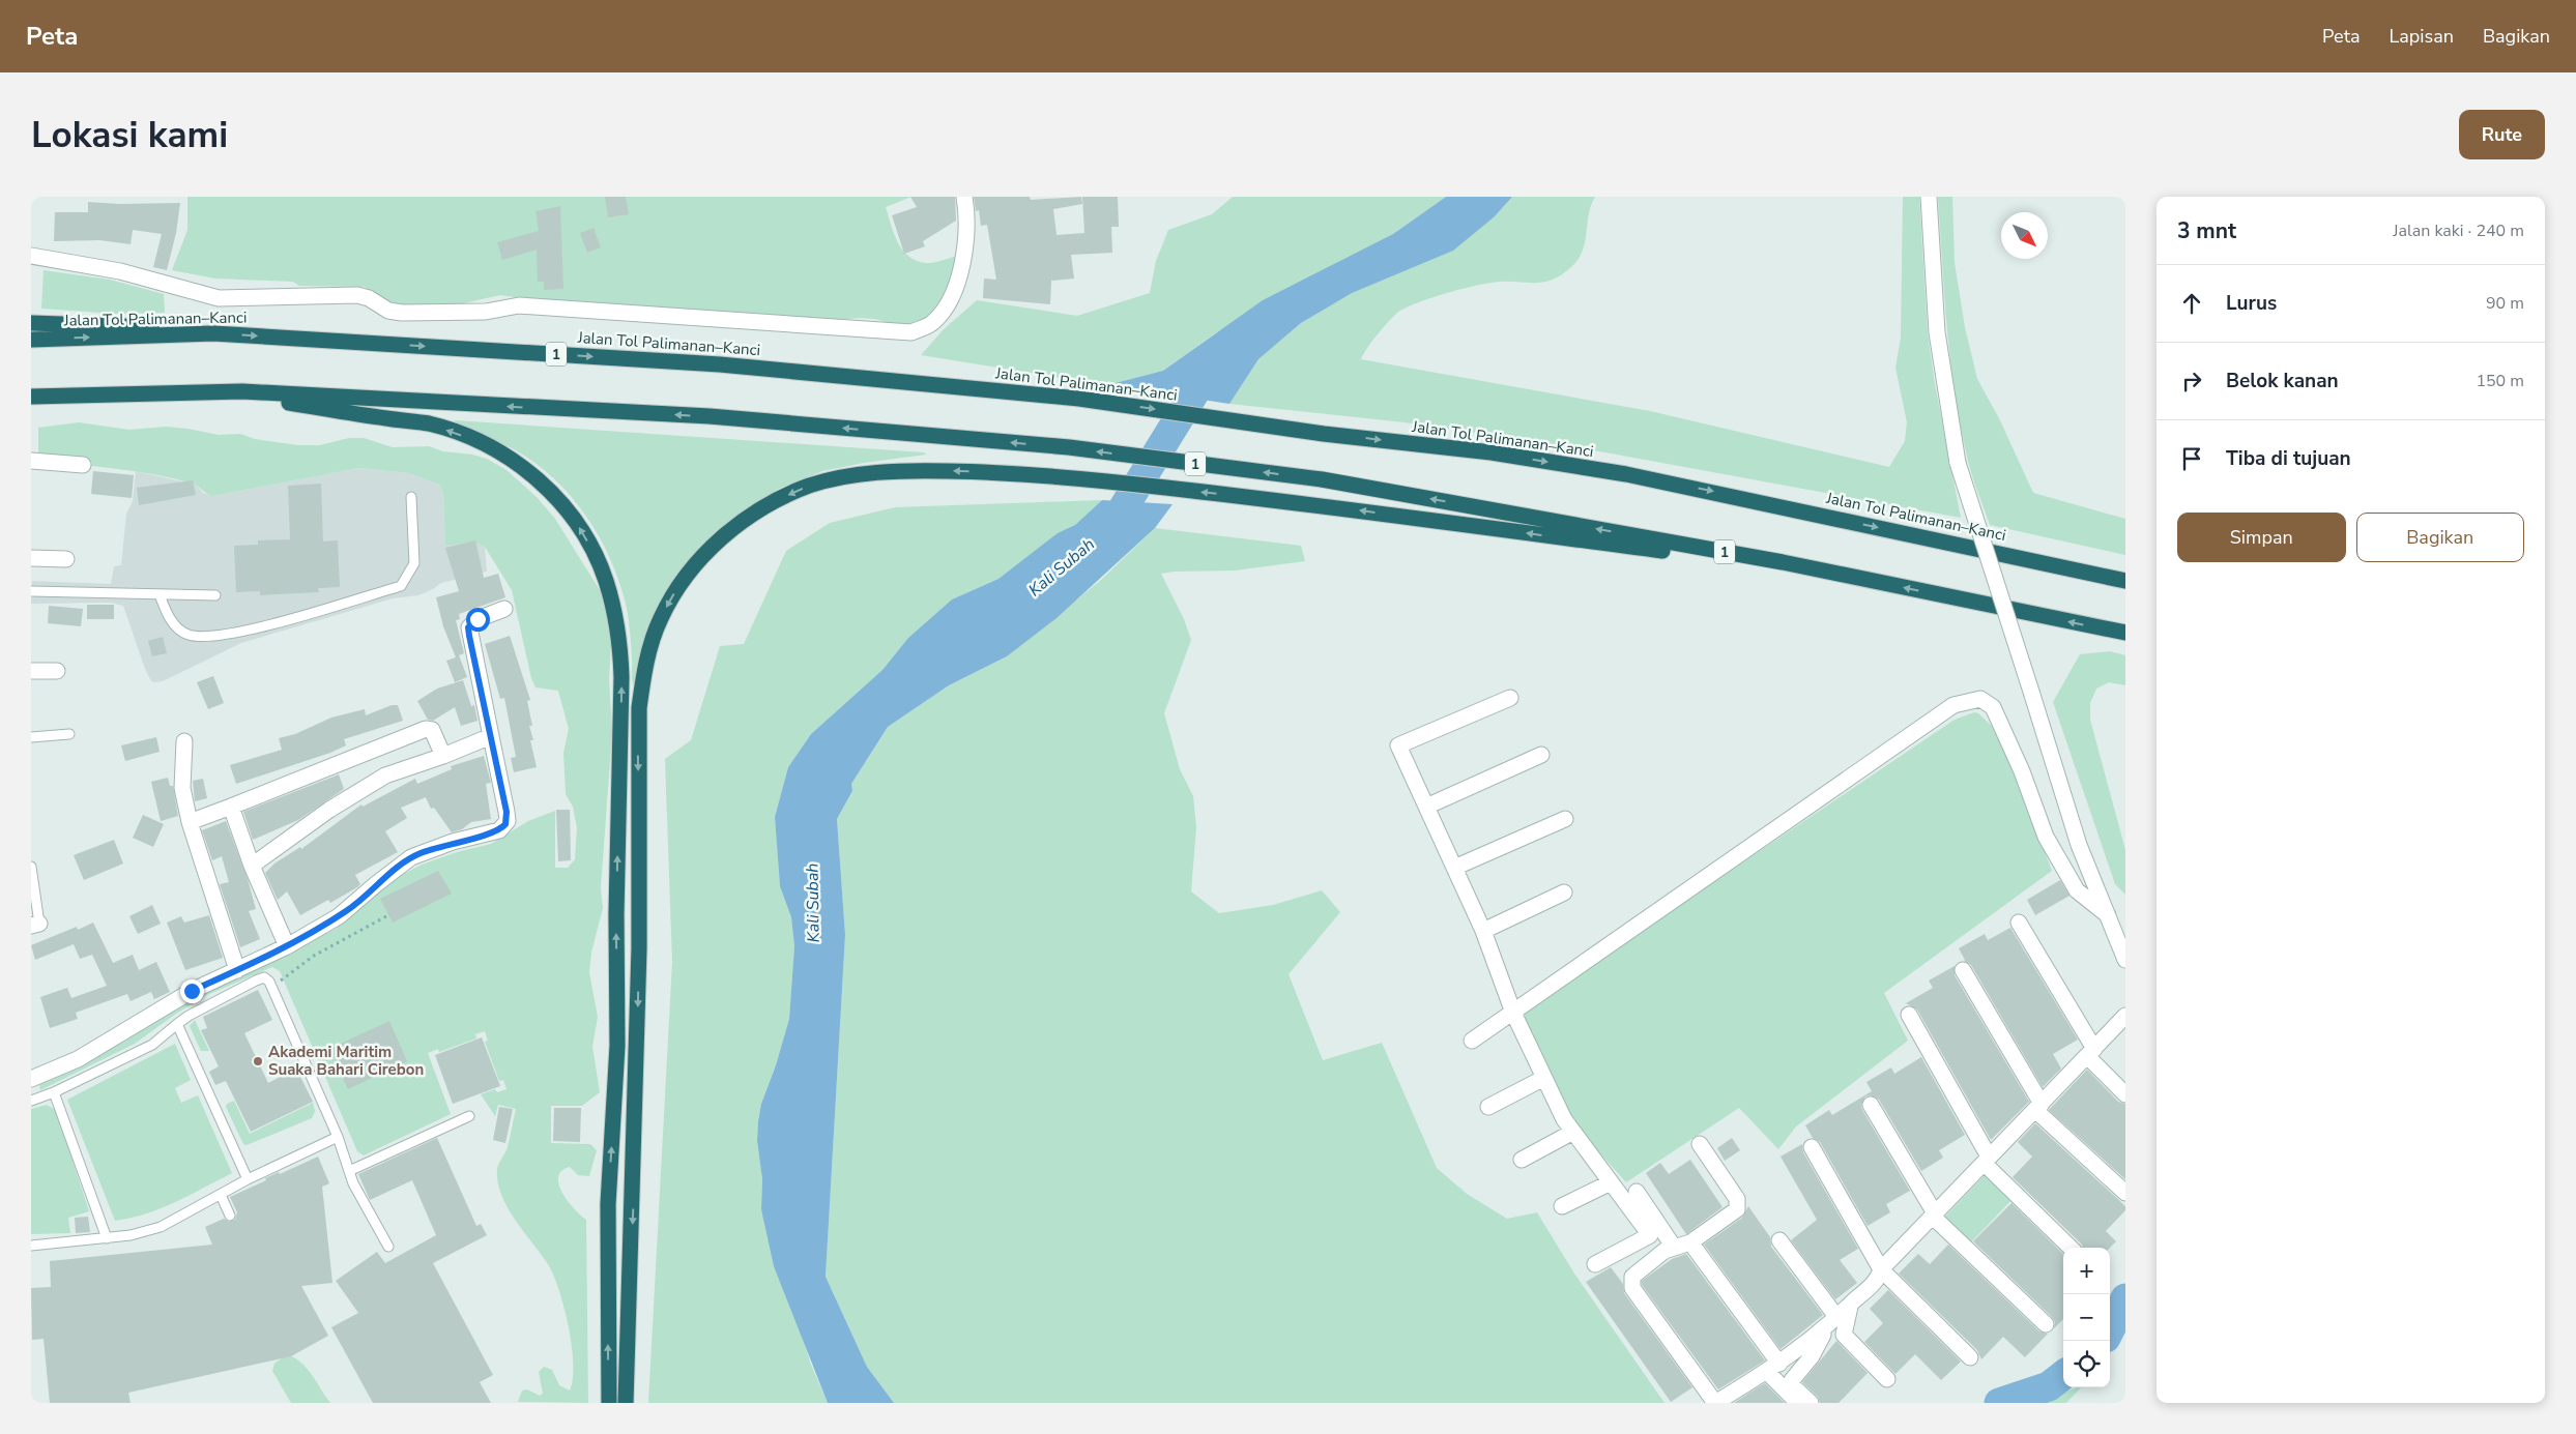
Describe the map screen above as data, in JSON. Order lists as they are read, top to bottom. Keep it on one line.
{"streets":{"highway":["Jalan Tol Palimanan–Kanci","1"]},"water":["Kali Subah"],"places":["Akademi Maritim Suaka Bahari Cirebon"],"north":"bottom right","page":{"header":"Peta","nav":["Peta","Lapisan","Bagikan"],"buttons":["Rute",["Simpan","Bagikan"]],"title":"Lokasi kami","heading":["3 mnt","Jalan kaki · 240 m"],"list":[["Lurus","90 m"],["Belok kanan","150 m"],"Tiba di tujuan"],"map_buttons":["+","−"]}}
